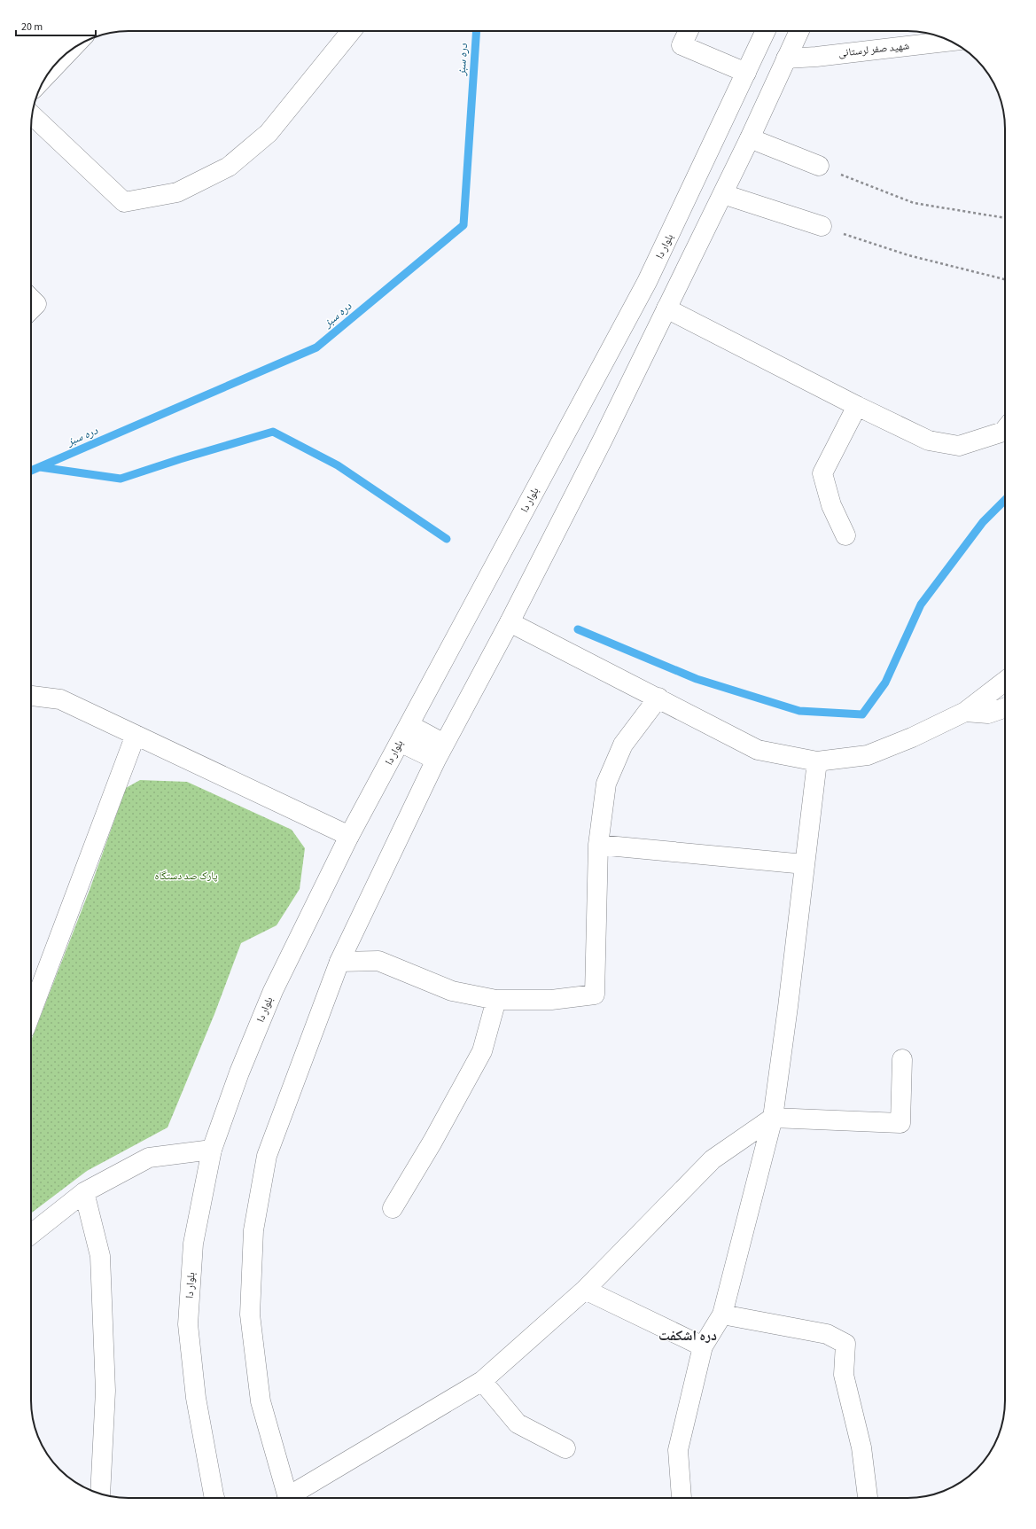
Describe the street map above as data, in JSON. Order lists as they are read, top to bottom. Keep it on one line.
{"streets":{"street":["شهید صفر لرستانی","بلوار دا"]},"districts":["دره اشکفت"],"water":["دره سبز"],"parks":["پارک صد دستگاه"],"scale_bar":"20 m"}
